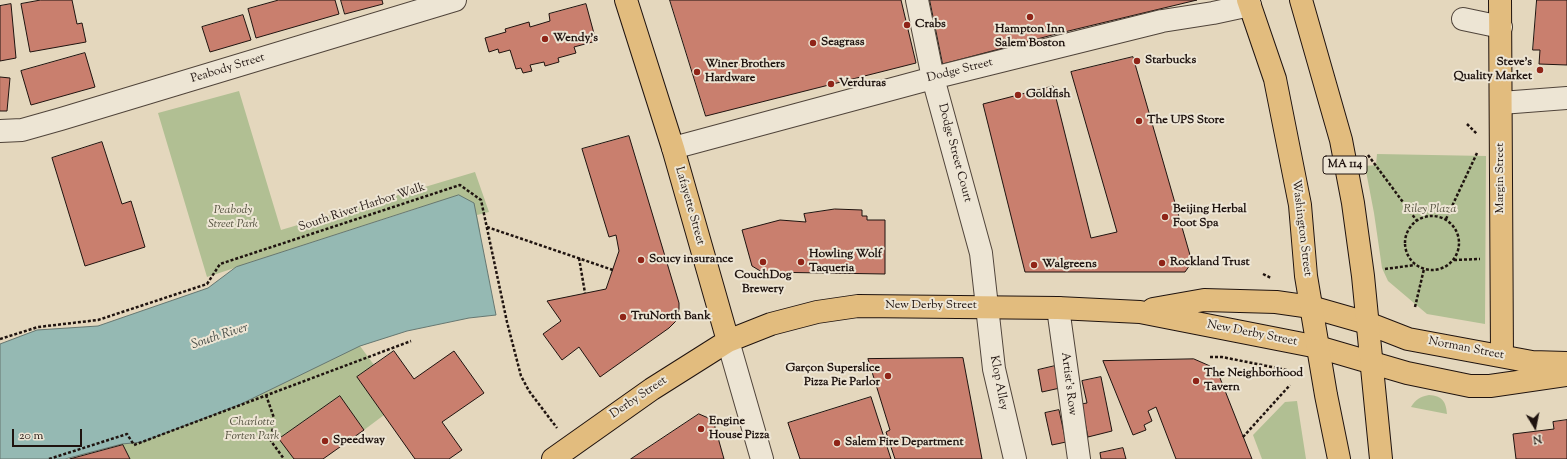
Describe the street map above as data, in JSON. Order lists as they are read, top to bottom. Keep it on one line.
{"streets":{"main road":["MA 114","Margin Street","Lafayette Street","Washington Street","New Derby Street","Norman Street","Derby Street"],"street":["Peabody Street","Dodge Street","Dodge Street Court","Klop Alley","Artist's Row"],"path":["South River Harbor Walk"]},"crossings":[["Dodge Street","Dodge Street Court"],["Dodge Street","Lafayette Street"],["Dodge Street","Washington Street"],["Dodge Street Court","New Derby Street"],["Dodge Street Court","Klop Alley"],["MA 114","Norman Street"],["Margin Street","Norman Street"],["Lafayette Street","New Derby Street"],["Lafayette Street","Derby Street"],["South River Harbor Walk","Derby Street"],["Washington Street","New Derby Street"],["Washington Street","Norman Street"],["New Derby Street","Norman Street"],["New Derby Street","Klop Alley"],["New Derby Street","Artist's Row"],["New Derby Street","Derby Street"]],"water":["South River"],"parks":["Riley Plaza","Peabody Street Park","Charlotte Forten Park"],"places":["Hampton Inn Salem Boston","Crabs","Wendy's","Seagrass","Starbucks","Steve's Quality Market","Winer Brothers Hardware","Verduras","Goldfish","The UPS Store","Beijing Herbal Foot Spa","Soucy insurance","CouchDog Brewery","Howling Wolf Taqueria","Rockland Trust","Walgreens","TruNorth Bank","Garçon Superslice Pizza Pie Parlor","The Neighborhood Tavern","Engine House Pizza","Speedway","Salem Fire Department"],"scale_bar":"20 m","north":"bottom"}
